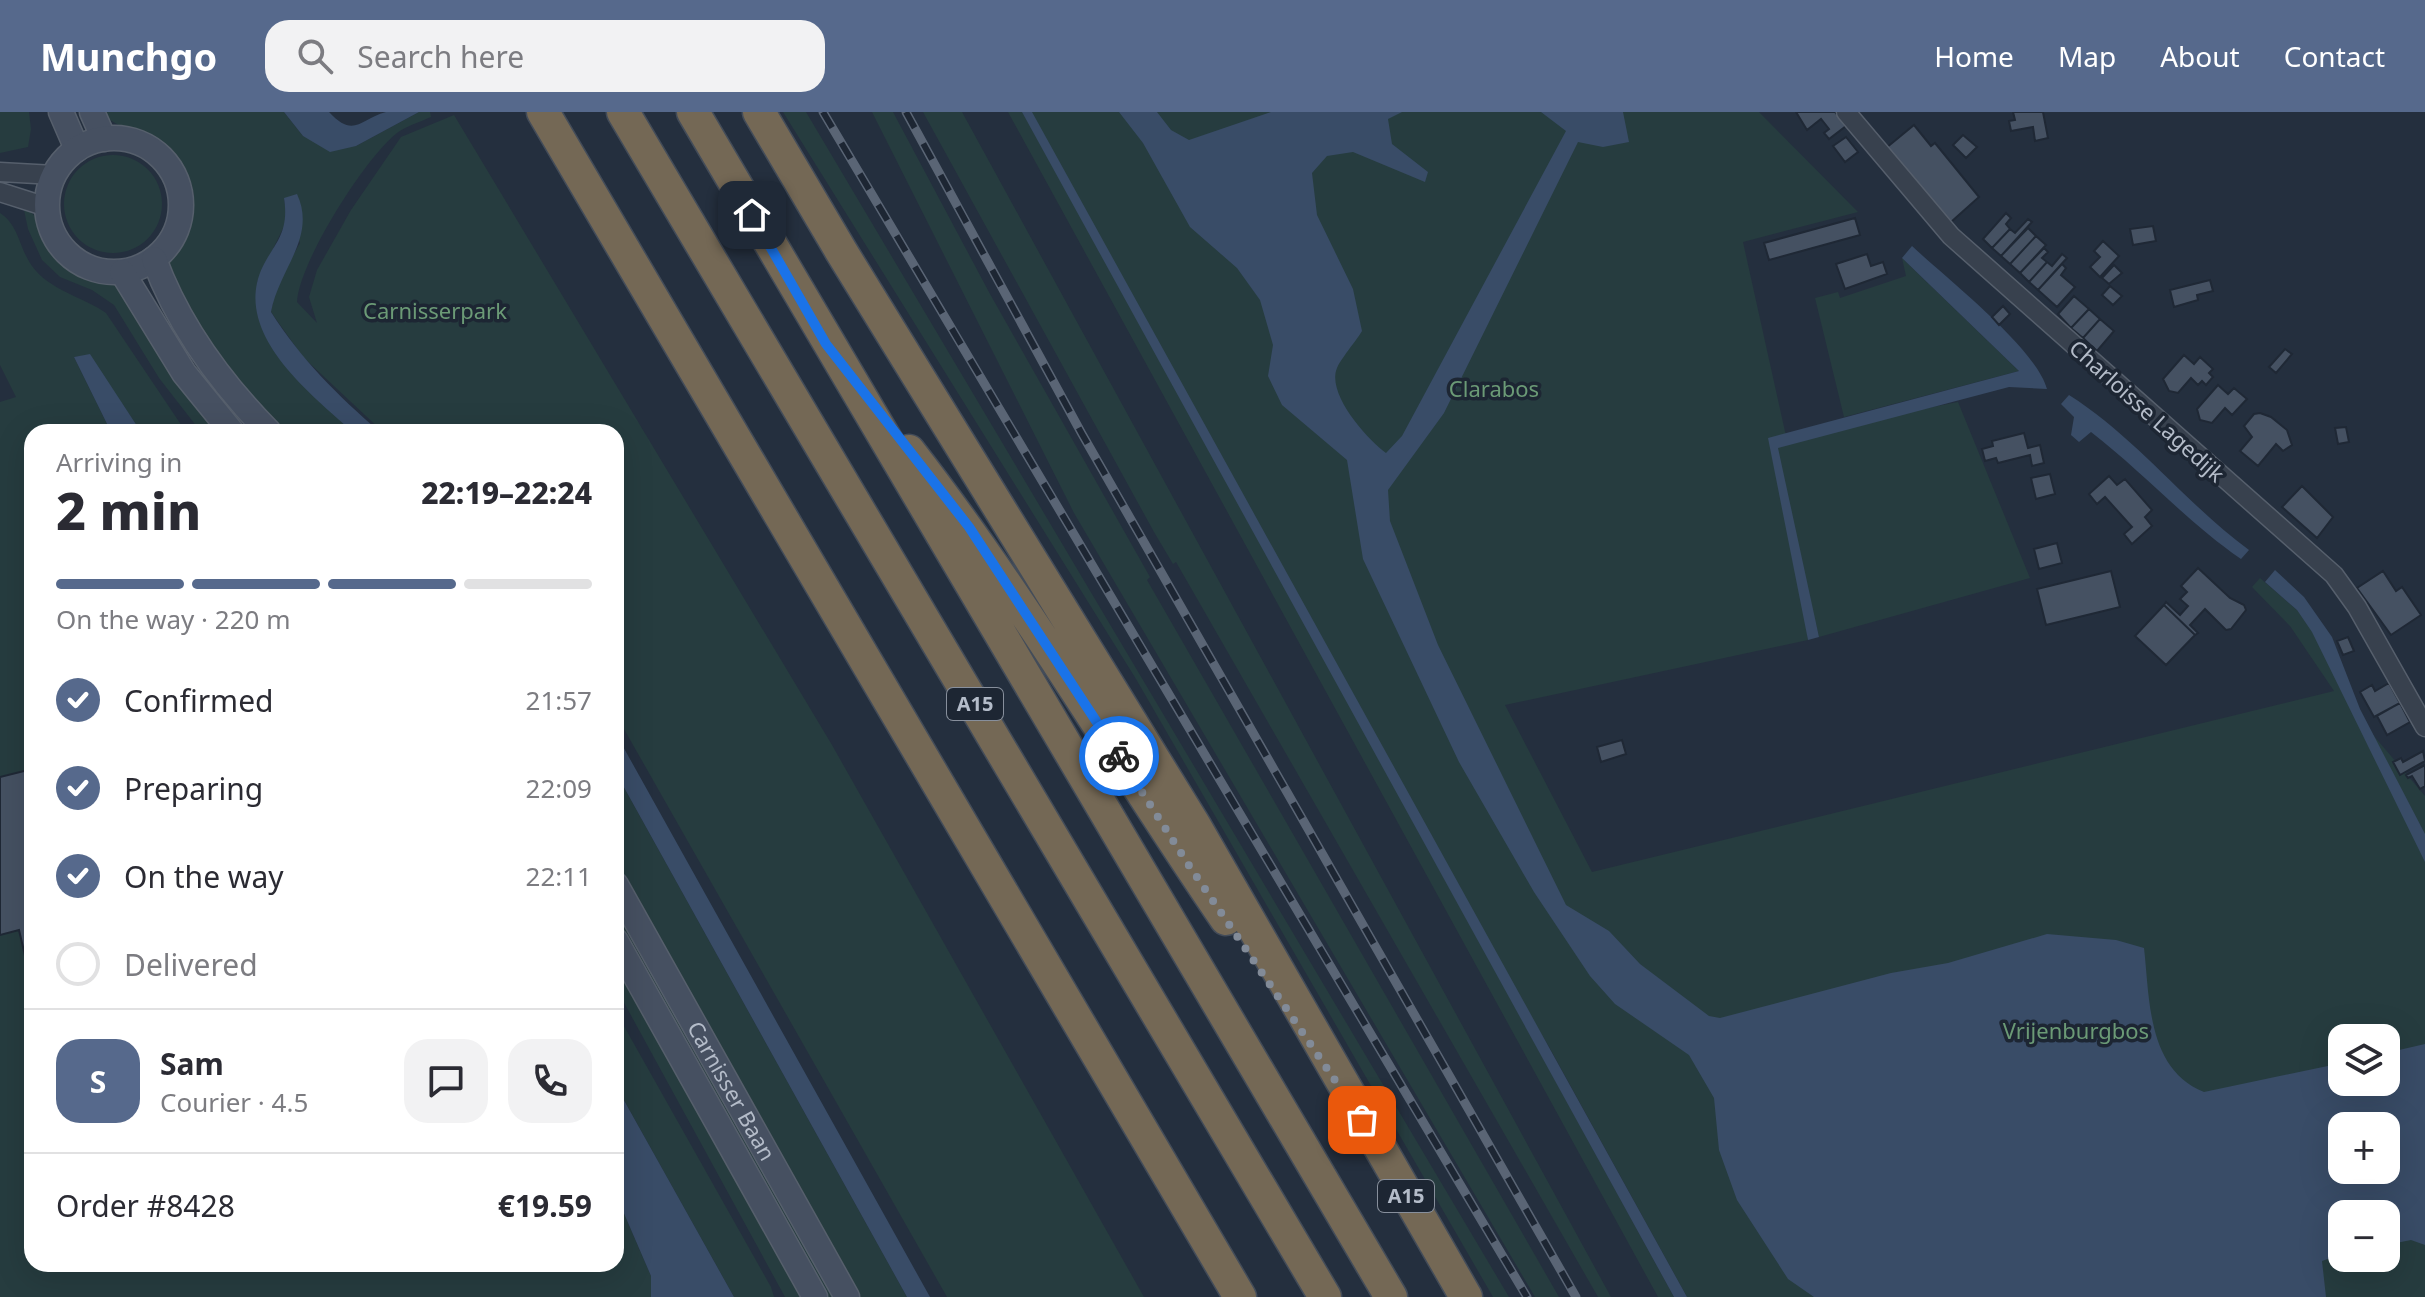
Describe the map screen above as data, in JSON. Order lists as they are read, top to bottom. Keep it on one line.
{"streets":{"highway":["A15"],"main road":["Carnisser Baan"],"street":["Charloisse Lagedijk"]},"parks":["Carnisserpark","Clarabos","Vrijenburgbos"],"page":{"header":"Munchgo","search":"Search here","nav":["Home","Map","About","Contact"],"heading":["2 min","Arriving in","22:19–22:24"],"panel":["Sam","Courier · 4.5","Order #8428","€19.59"],"bar":"On the way · 220 m","list":[["Confirmed","21:57"],["Preparing","22:09"],["On the way","22:11"],"Delivered"],"map_buttons":["+","−"],"round":"S"}}
